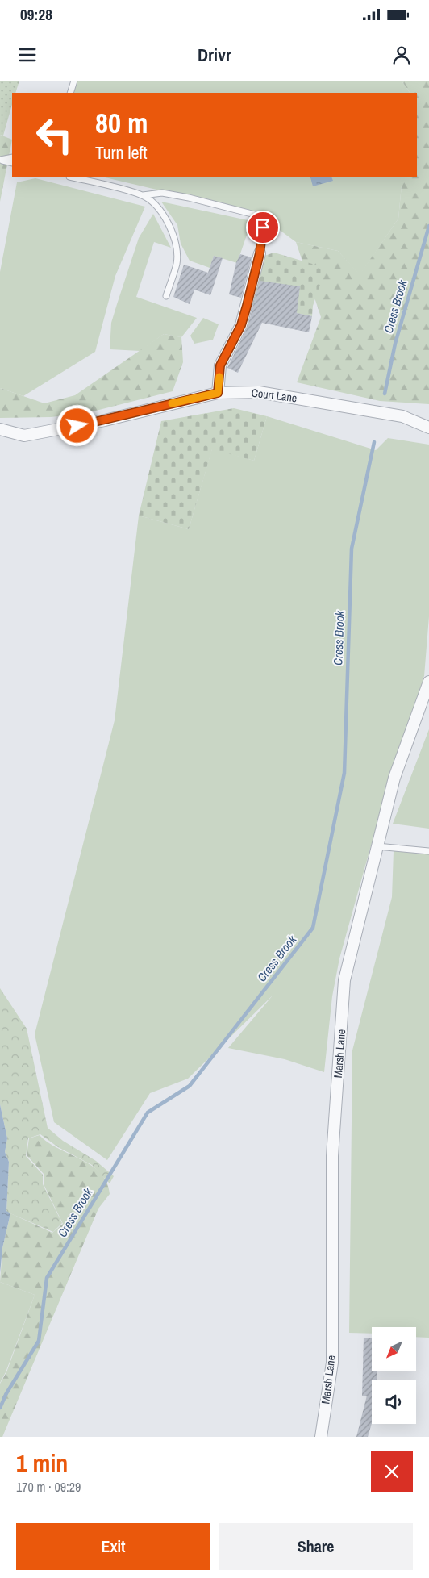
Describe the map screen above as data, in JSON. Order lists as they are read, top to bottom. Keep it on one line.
{"streets":{"street":["Court Lane","Marsh Lane"]},"water":["Cress Brook"],"north":"bottom left","page":{"status":"09:28","header":"Drivr","turn":["80 m","Turn left"],"heading":["1 min","170 m · 09:29"],"buttons":["Exit","Share"]}}
